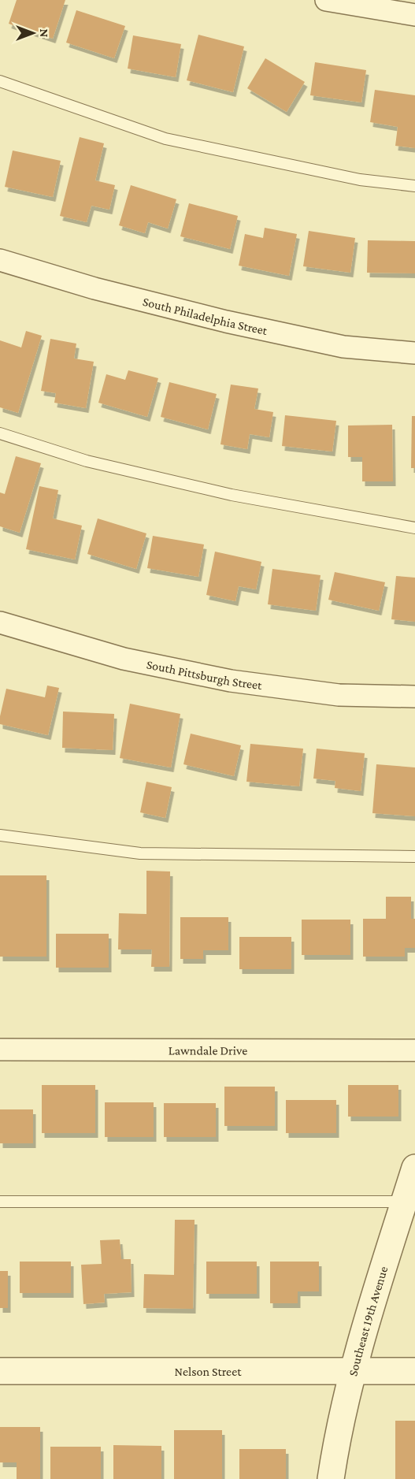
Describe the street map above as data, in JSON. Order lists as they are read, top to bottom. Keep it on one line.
{"streets":{"street":["South Philadelphia Street","South Pittsburgh Street","Lawndale Drive","Southeast 19th Avenue","Nelson Street"]},"crossings":[["Southeast 19th Avenue","Nelson Street"]],"north":"right"}
